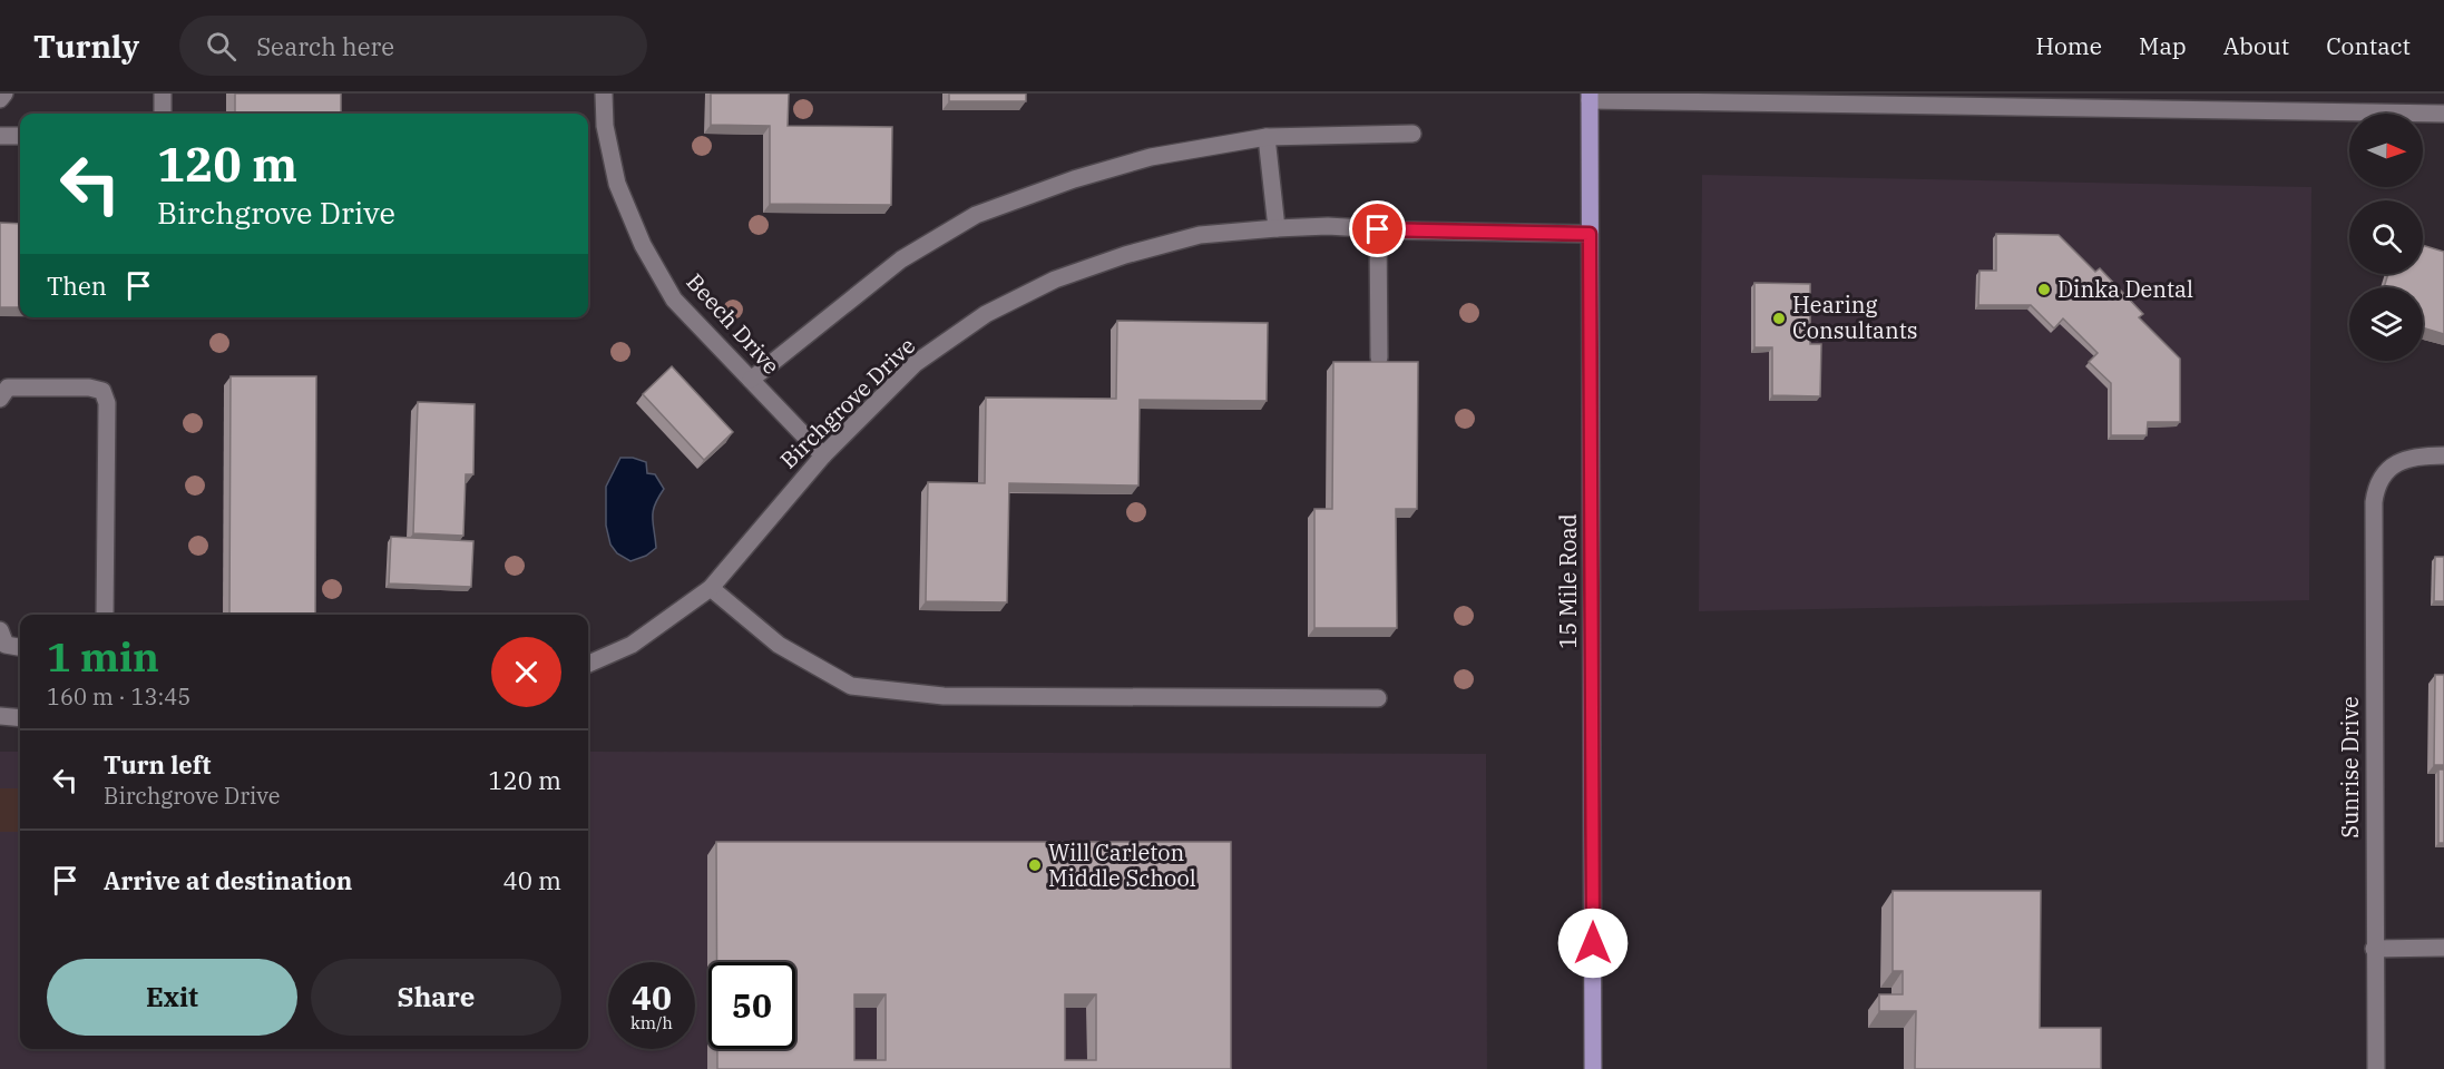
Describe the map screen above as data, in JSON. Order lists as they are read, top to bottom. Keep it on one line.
{"streets":{"main road":["15 Mile Road"],"street":["Beech Drive","Birchgrove Drive","Sunrise Drive"]},"crossings":[["Beech Drive","Birchgrove Drive"],["Birchgrove Drive","15 Mile Road"]],"places":["Dinka Dental","Hearing Consultants","Will Carleton Middle School"],"north":"right","page":{"header":"Turnly","search":"Search here","nav":["Home","Map","About","Contact"],"turn":["120 m","Birchgrove Drive"],"then":"Then","heading":["1 min","160 m · 13:45"],"list":[{"name":"Turn left","note":"Birchgrove Drive","value":"120 m"},{"name":"Arrive at destination","value":"40 m"}],"buttons":["Exit","Share"],"speed":"40 km/h","limit":"50"}}
